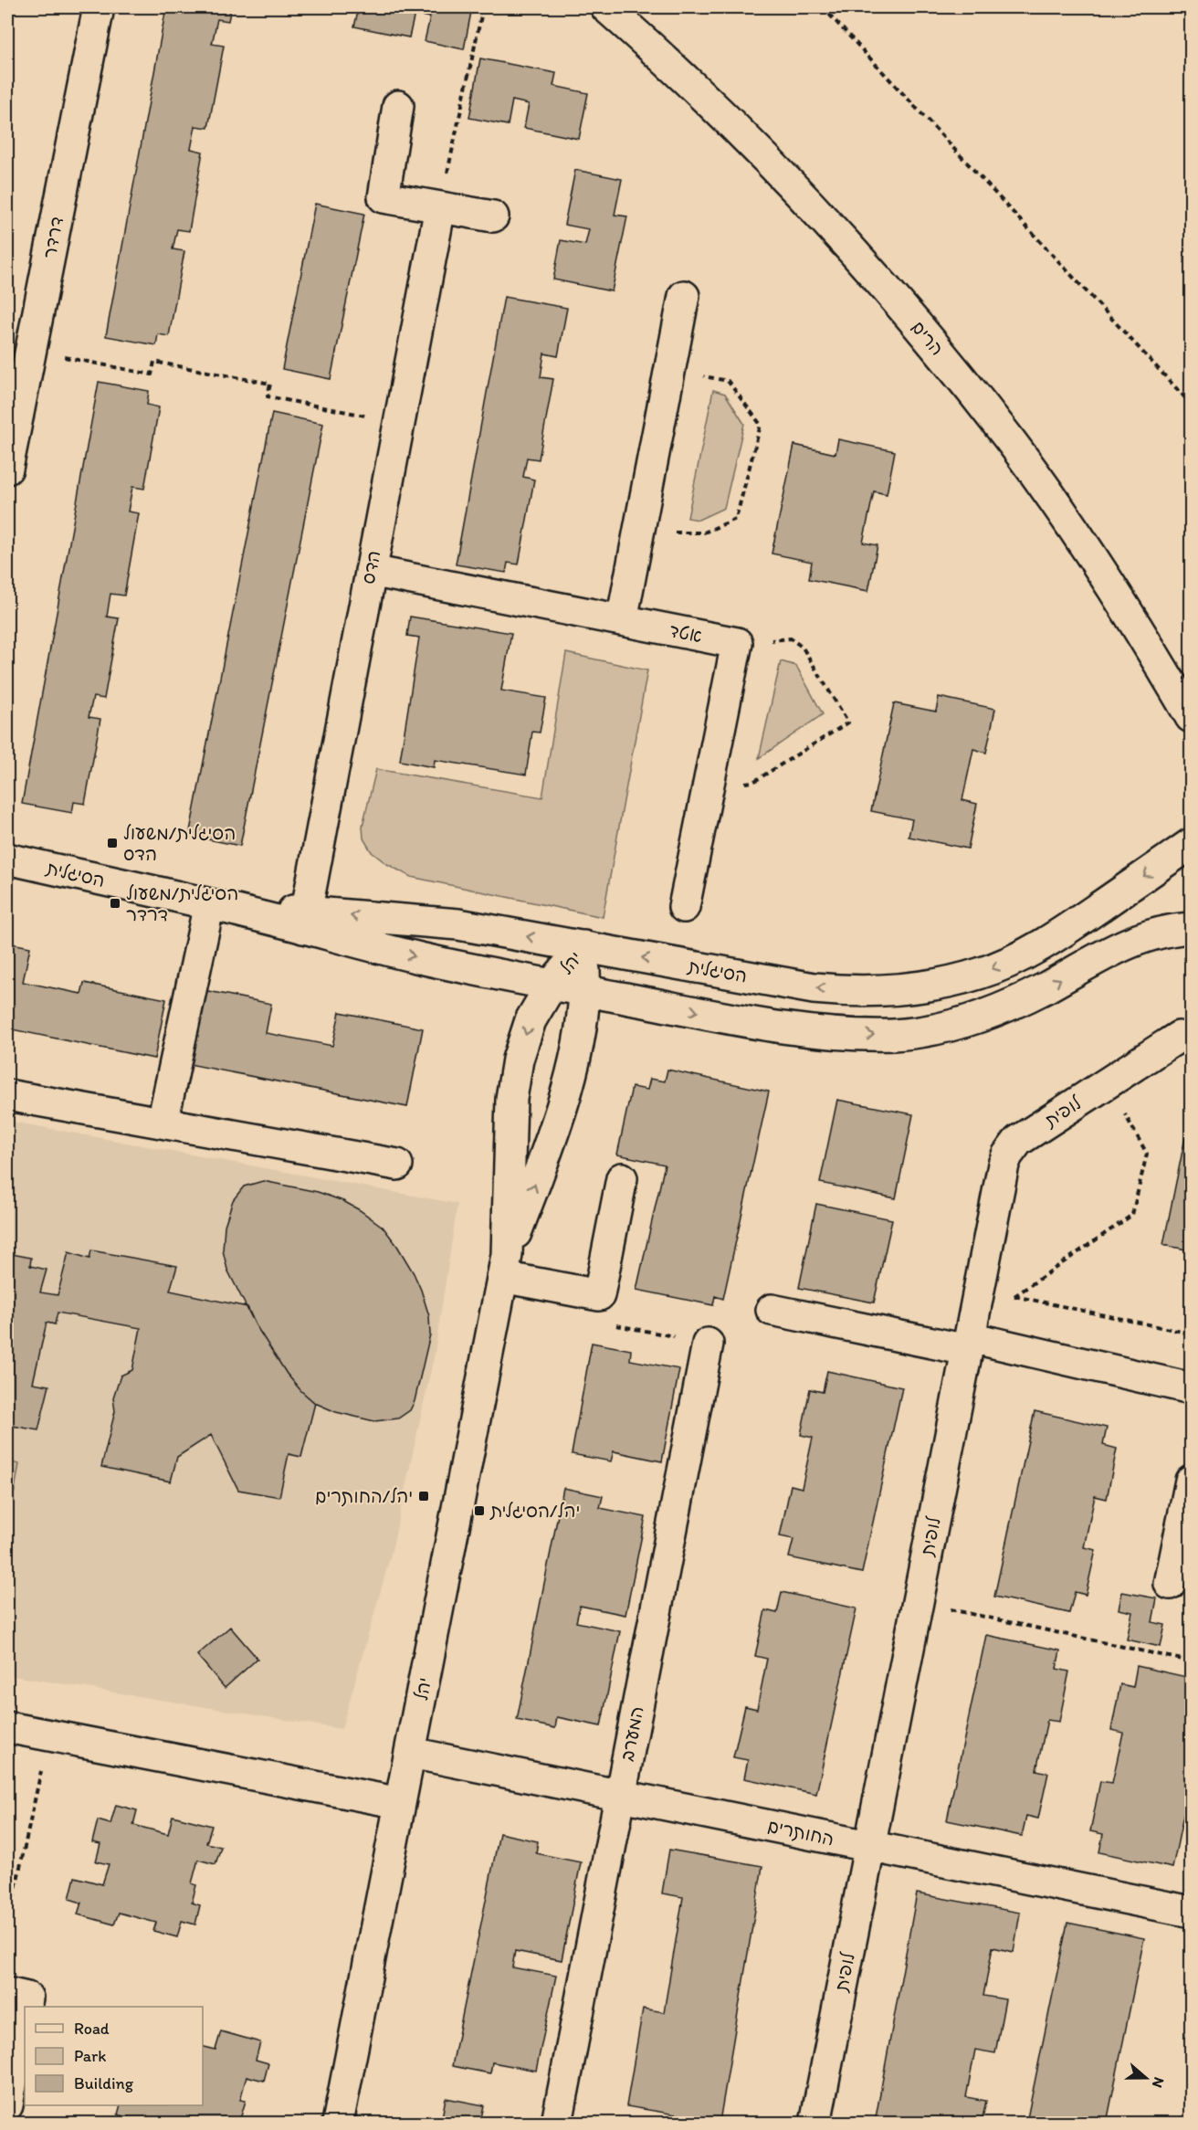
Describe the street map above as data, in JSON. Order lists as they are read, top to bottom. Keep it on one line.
{"streets":{"street":["דרדר","הרים","הדס","אטד","הסיגלית","יהל","לופית","המערב","החותרים"]},"crossings":[["הדס","אטד"],["הדס","הסיגלית"],["הסיגלית","יהל"],["יהל","החותרים"],["לופית","החותרים"],["המערב","החותרים"]],"places":{"transit":["הסיגלית/משעול הדס","הסיגלית/משעול דרדר","יהל/החותרים","יהל/הסיגלית"]},"legend":["Road","Park","Building"],"north":"right"}
